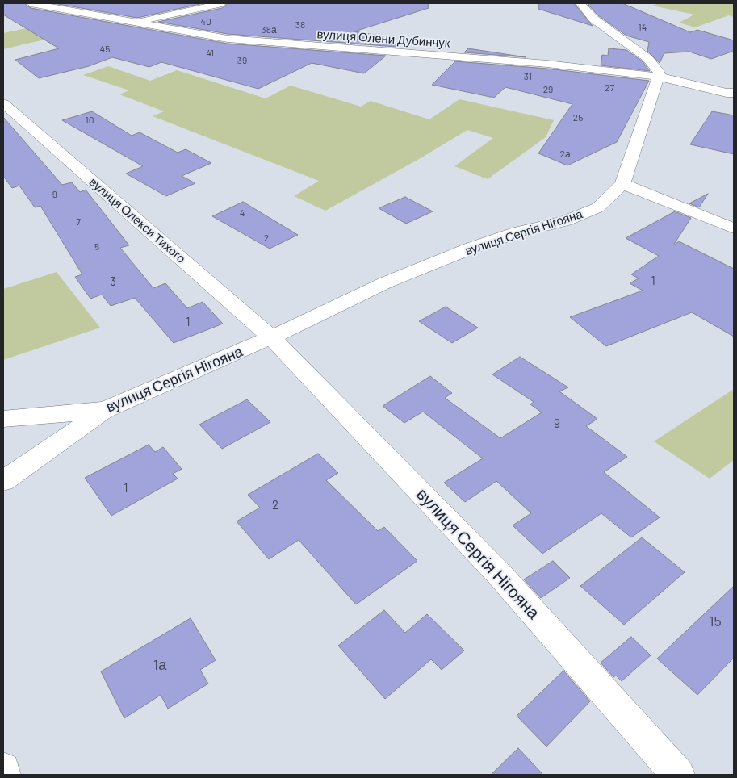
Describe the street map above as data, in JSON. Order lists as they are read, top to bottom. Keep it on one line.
{"streets":{"street":["вулиця Олени Дубинчук","вулиця Олекси Тихого","вулиця Сергія Нігояна"]},"crossings":[["вулиця Олени Дубинчук","вулиця Сергія Нігояна"],["вулиця Олекси Тихого","вулиця Сергія Нігояна"]],"house_numbers":["40","38","14","38а","45","41","39","31","27","29","25","10","2а","9","4","7","2","5","1","3","1","9","1","2","15","1а"]}
